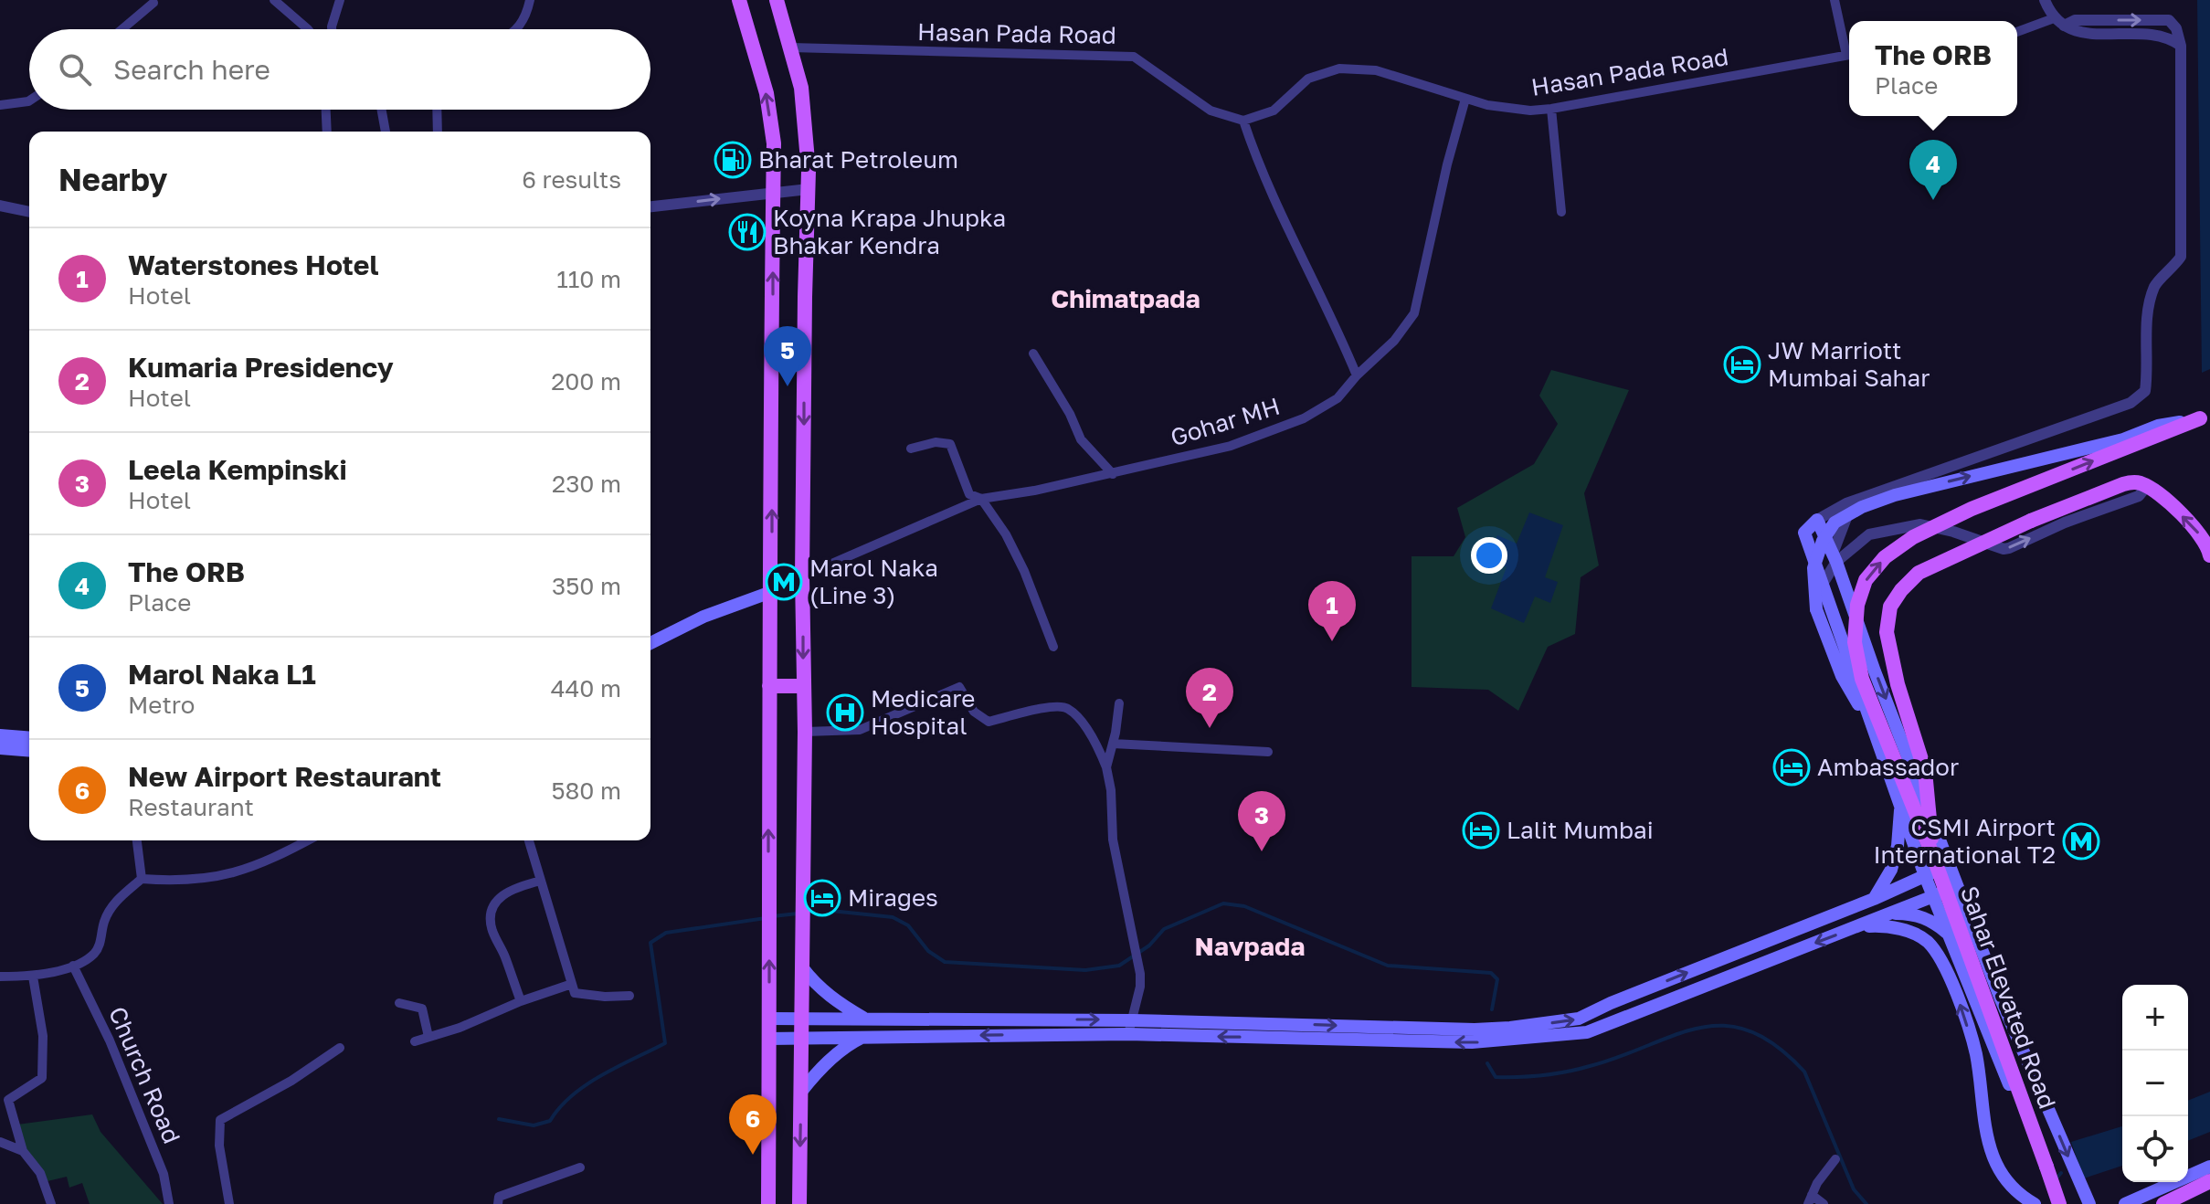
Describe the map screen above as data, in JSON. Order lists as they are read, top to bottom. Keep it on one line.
{"streets":{"main road":["Sahar Elevated Road"],"street":["Hasan Pada Road","Gohar MH","Church Road"]},"crossings":[["Hasan Pada Road","Gohar MH"]],"districts":["Chimatpada","Navpada"],"places":{"fuel station":["Bharat Petroleum"],"restaurant":["Koyna Krapa Jhupka Bhakar Kendra"],"hotel":["JW Marriott Mumbai Sahar","Ambassador","Lalit Mumbai","Mirages"],"metro station":["Marol Naka (Line 3)","CSMI Airport International T2"],"hospital":["Medicare Hospital"]},"page":{"popup":["The ORB","Place"],"search":"Search here","heading":["Nearby","6 results"],"pins":["4","5","1","2","3","6"],"list":[{"mark":"1","name":"Waterstones Hotel","note":"Hotel","value":"110 m"},{"mark":"2","name":"Kumaria Presidency","note":"Hotel","value":"200 m"},{"mark":"3","name":"Leela Kempinski","note":"Hotel","value":"230 m"},{"mark":"4","name":"The ORB","note":"Place","value":"350 m"},{"mark":"5","name":"Marol Naka L1","note":"Metro","value":"440 m"},{"mark":"6","name":"New Airport Restaurant","note":"Restaurant","value":"580 m"}],"map_buttons":["+","−"]}}
